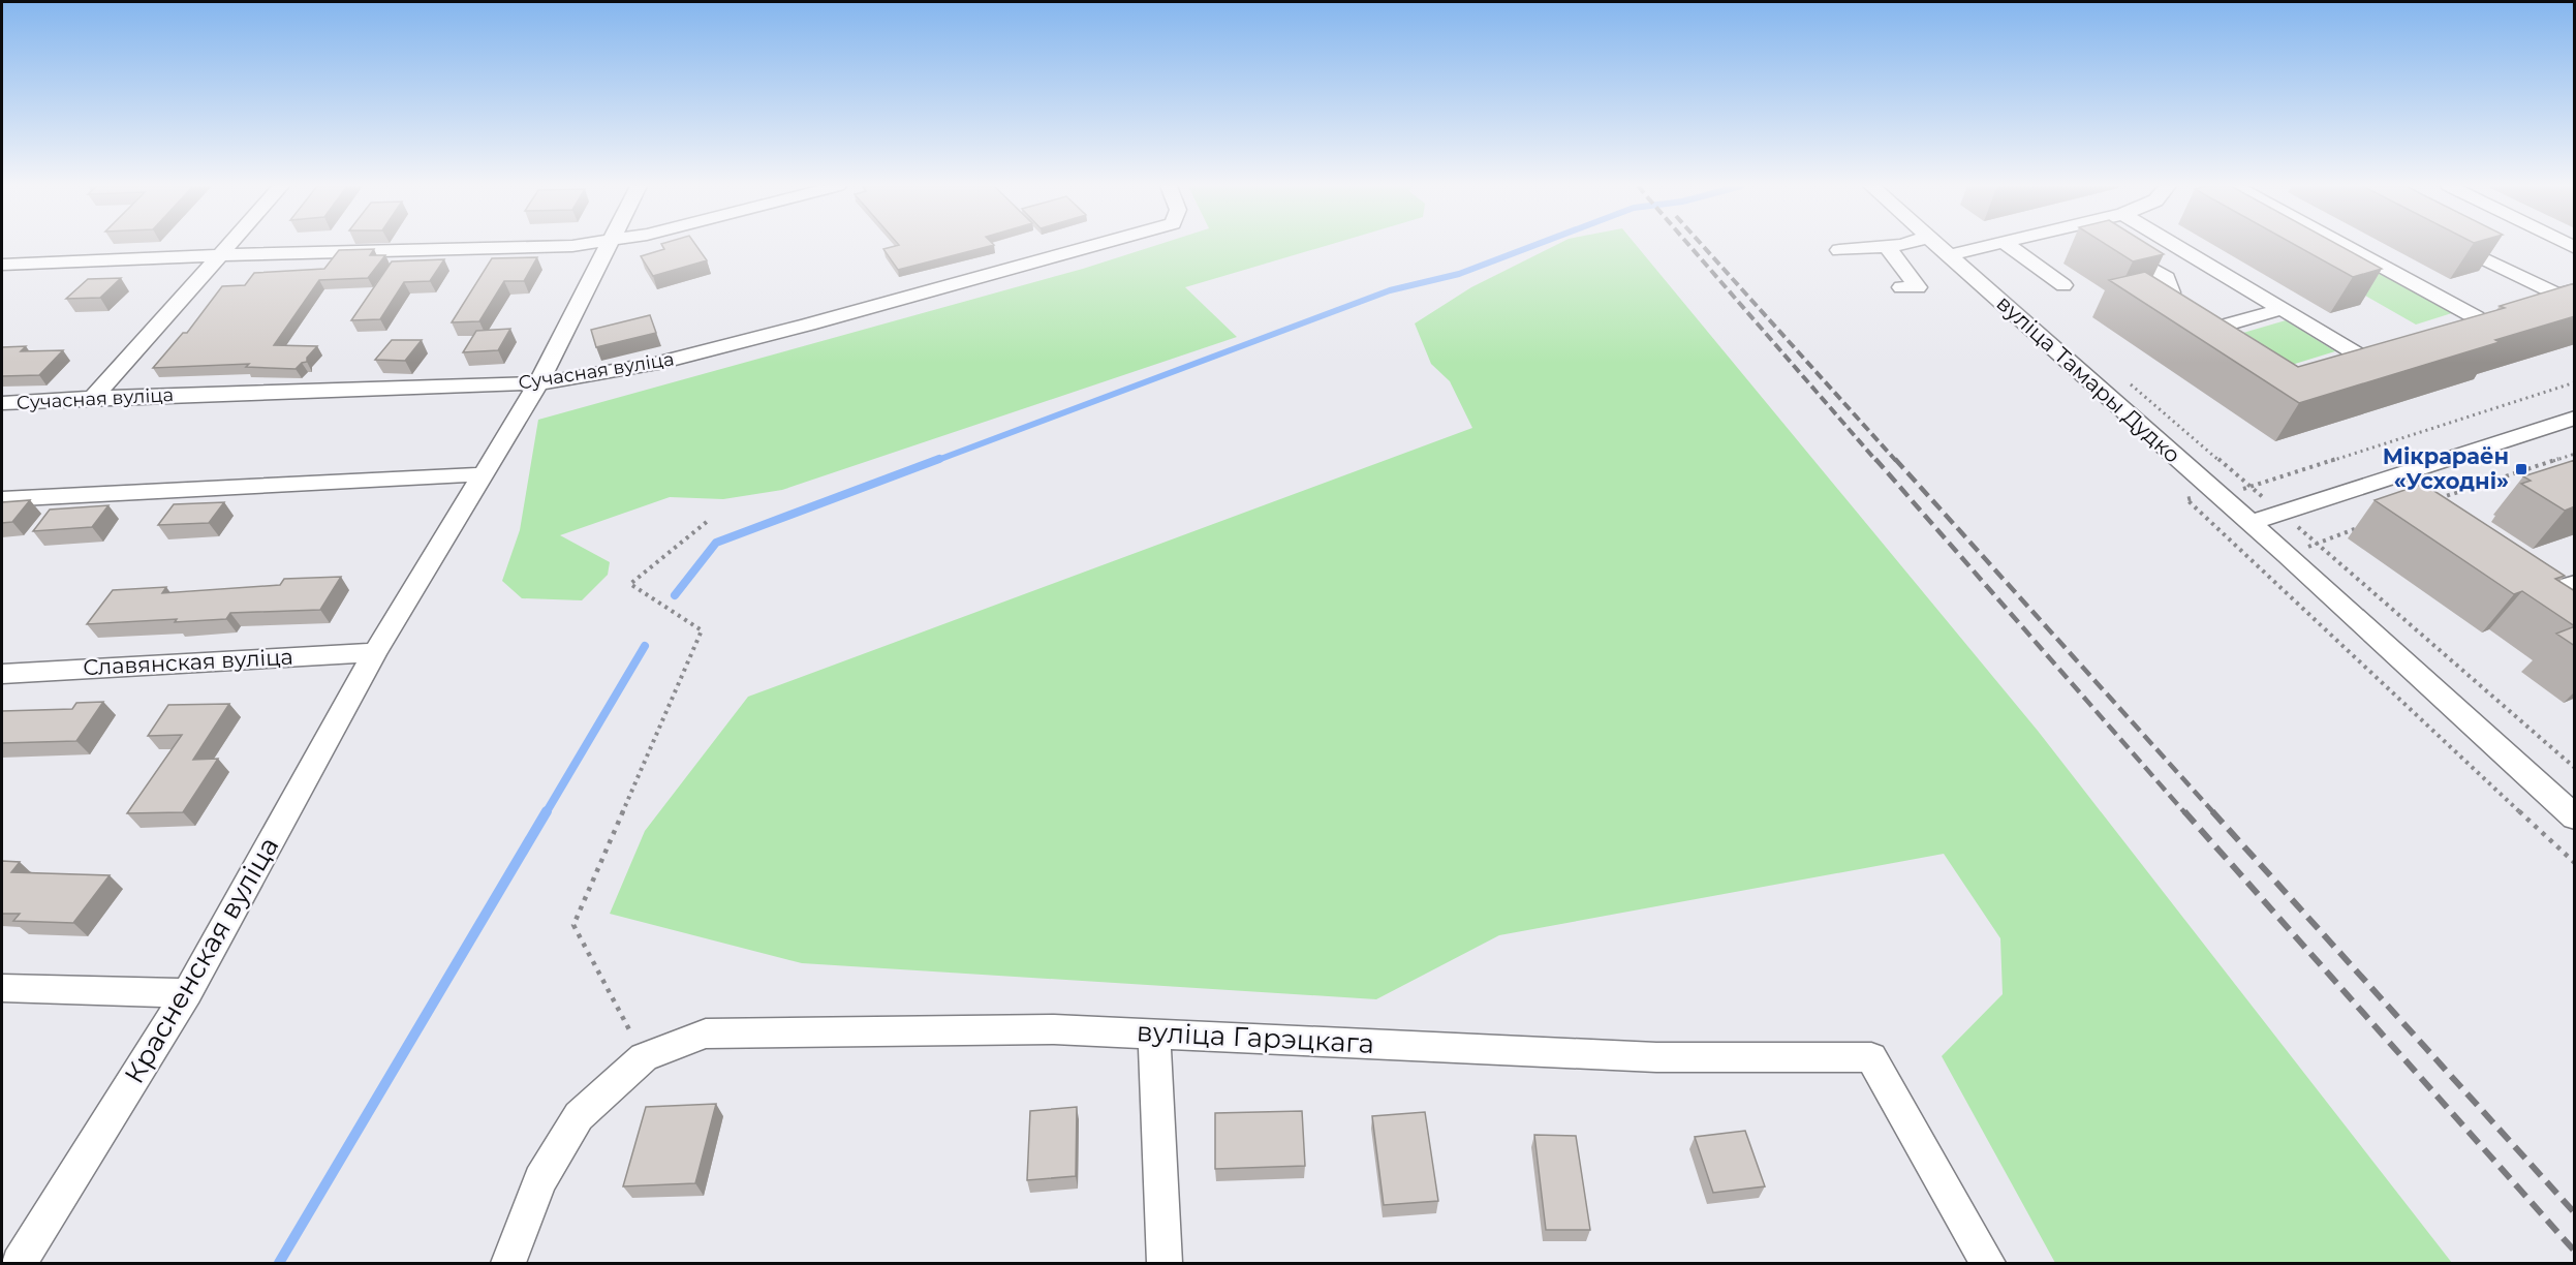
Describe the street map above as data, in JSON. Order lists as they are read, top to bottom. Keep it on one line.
{"streets":{"street":["Сучасная вуліца","вуліца Тамары Дудко","Славянская вуліца","Красненская вуліца","вуліца Гарэцкага"]},"crossings":[["Сучасная вуліца","Красненская вуліца"],["Славянская вуліца","Красненская вуліца"]],"places":{"transit":["Мікрараён «Усходні»"]}}
